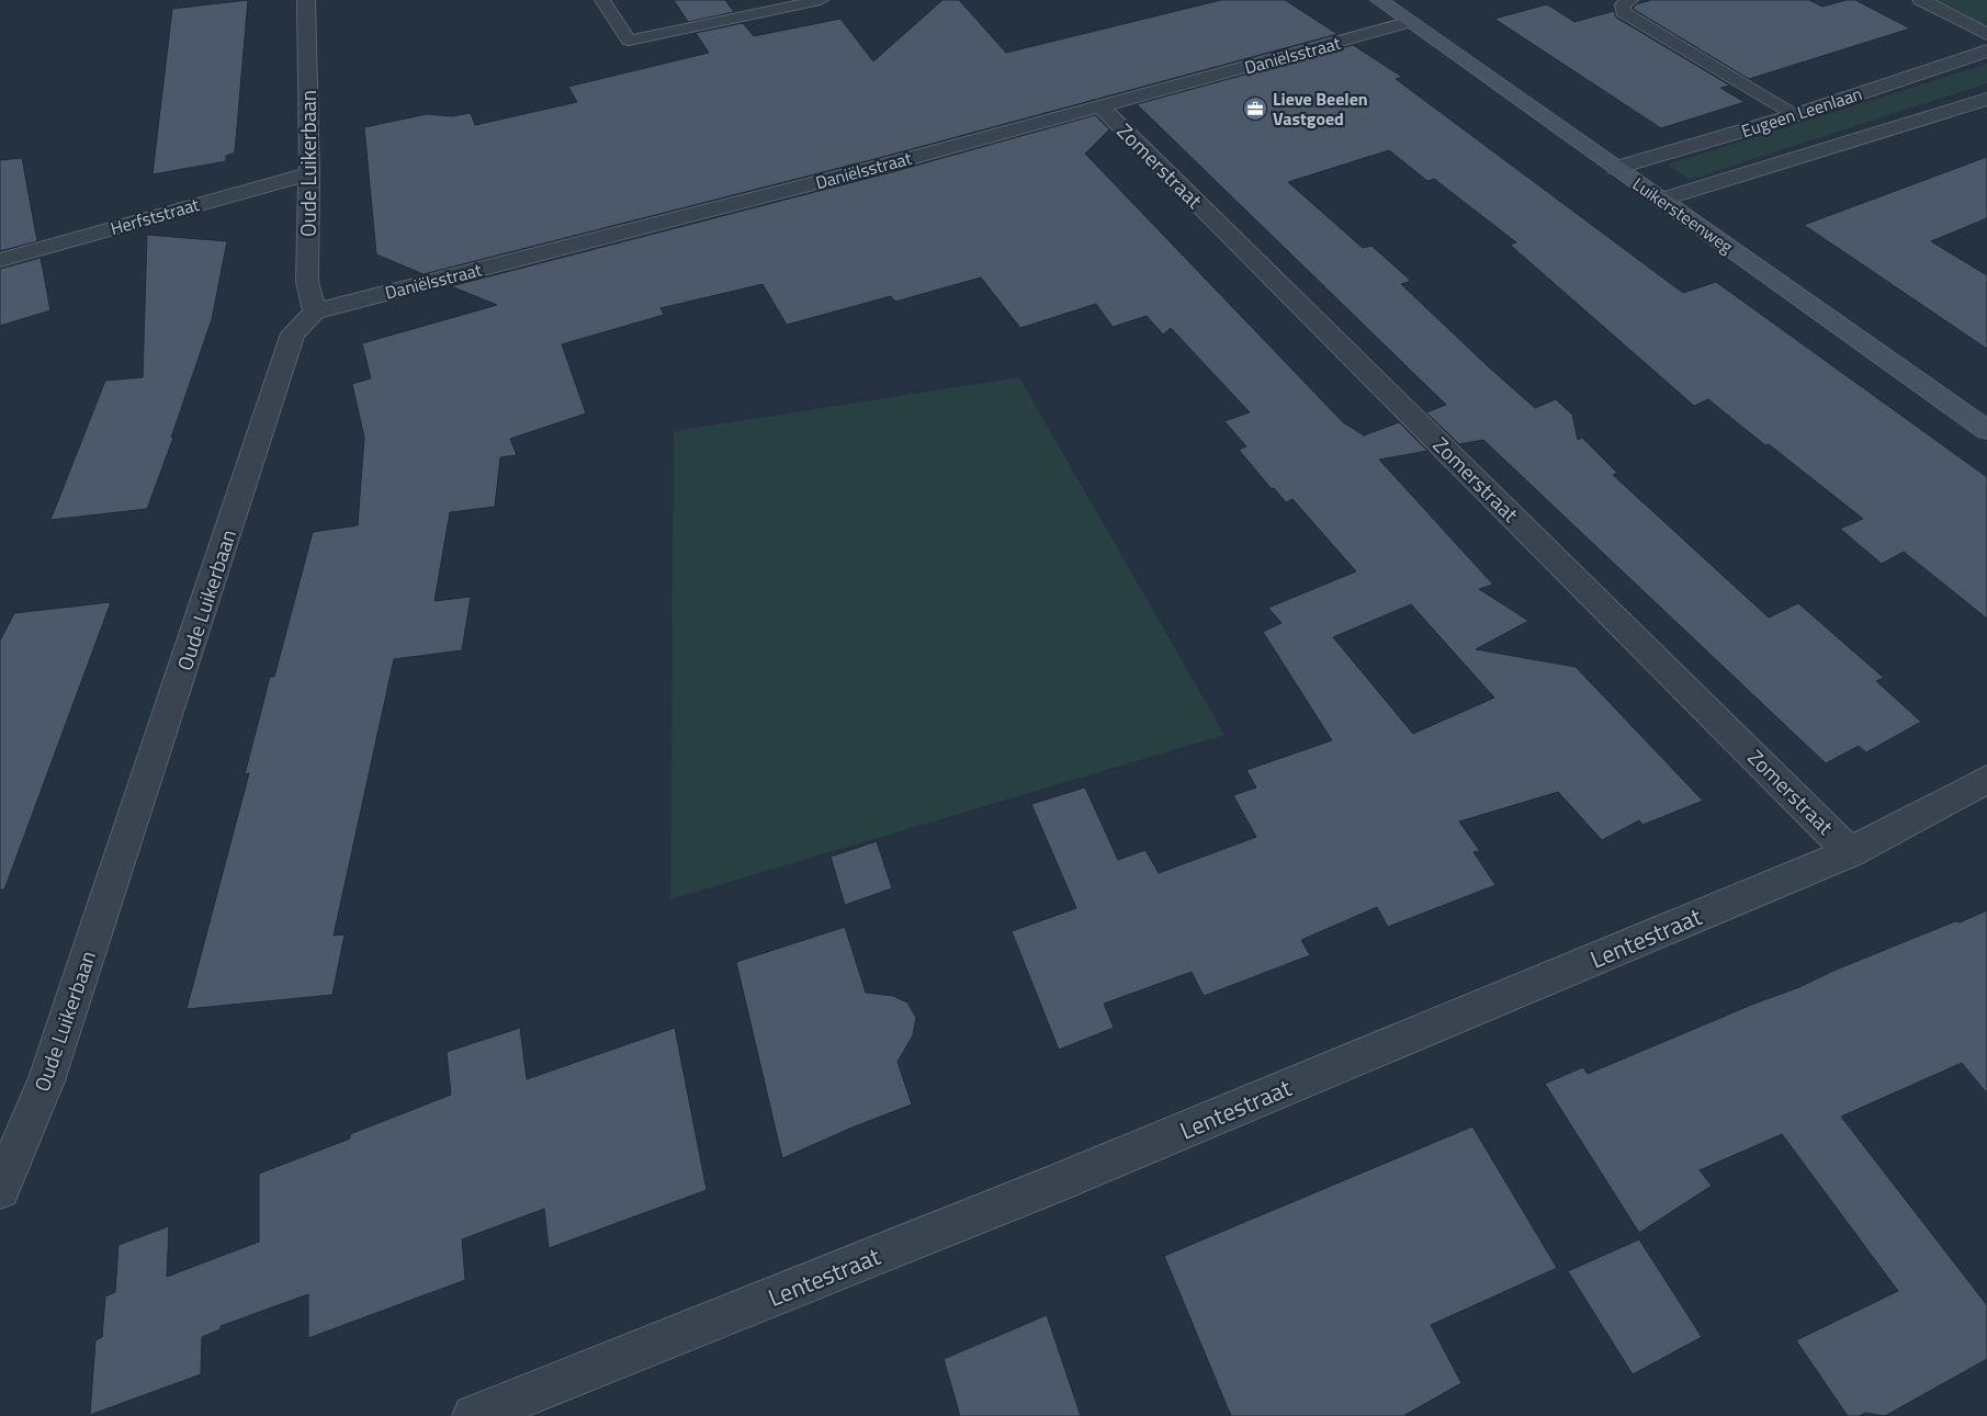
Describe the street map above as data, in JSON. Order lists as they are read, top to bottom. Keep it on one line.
{"streets":{"main road":["Luikersteenweg"],"street":["Daniëlsstraat","Eugeen Leenlaan","Oude Luikerbaan","Zomerstraat","Herfststraat","Lentestraat"]},"crossings":[["Daniëlsstraat","Oude Luikerbaan"],["Daniëlsstraat","Zomerstraat"],["Daniëlsstraat","Luikersteenweg"],["Eugeen Leenlaan","Luikersteenweg"],["Oude Luikerbaan","Herfststraat"],["Zomerstraat","Lentestraat"]],"places":{"office":["Lieve Beelen Vastgoed"]}}
